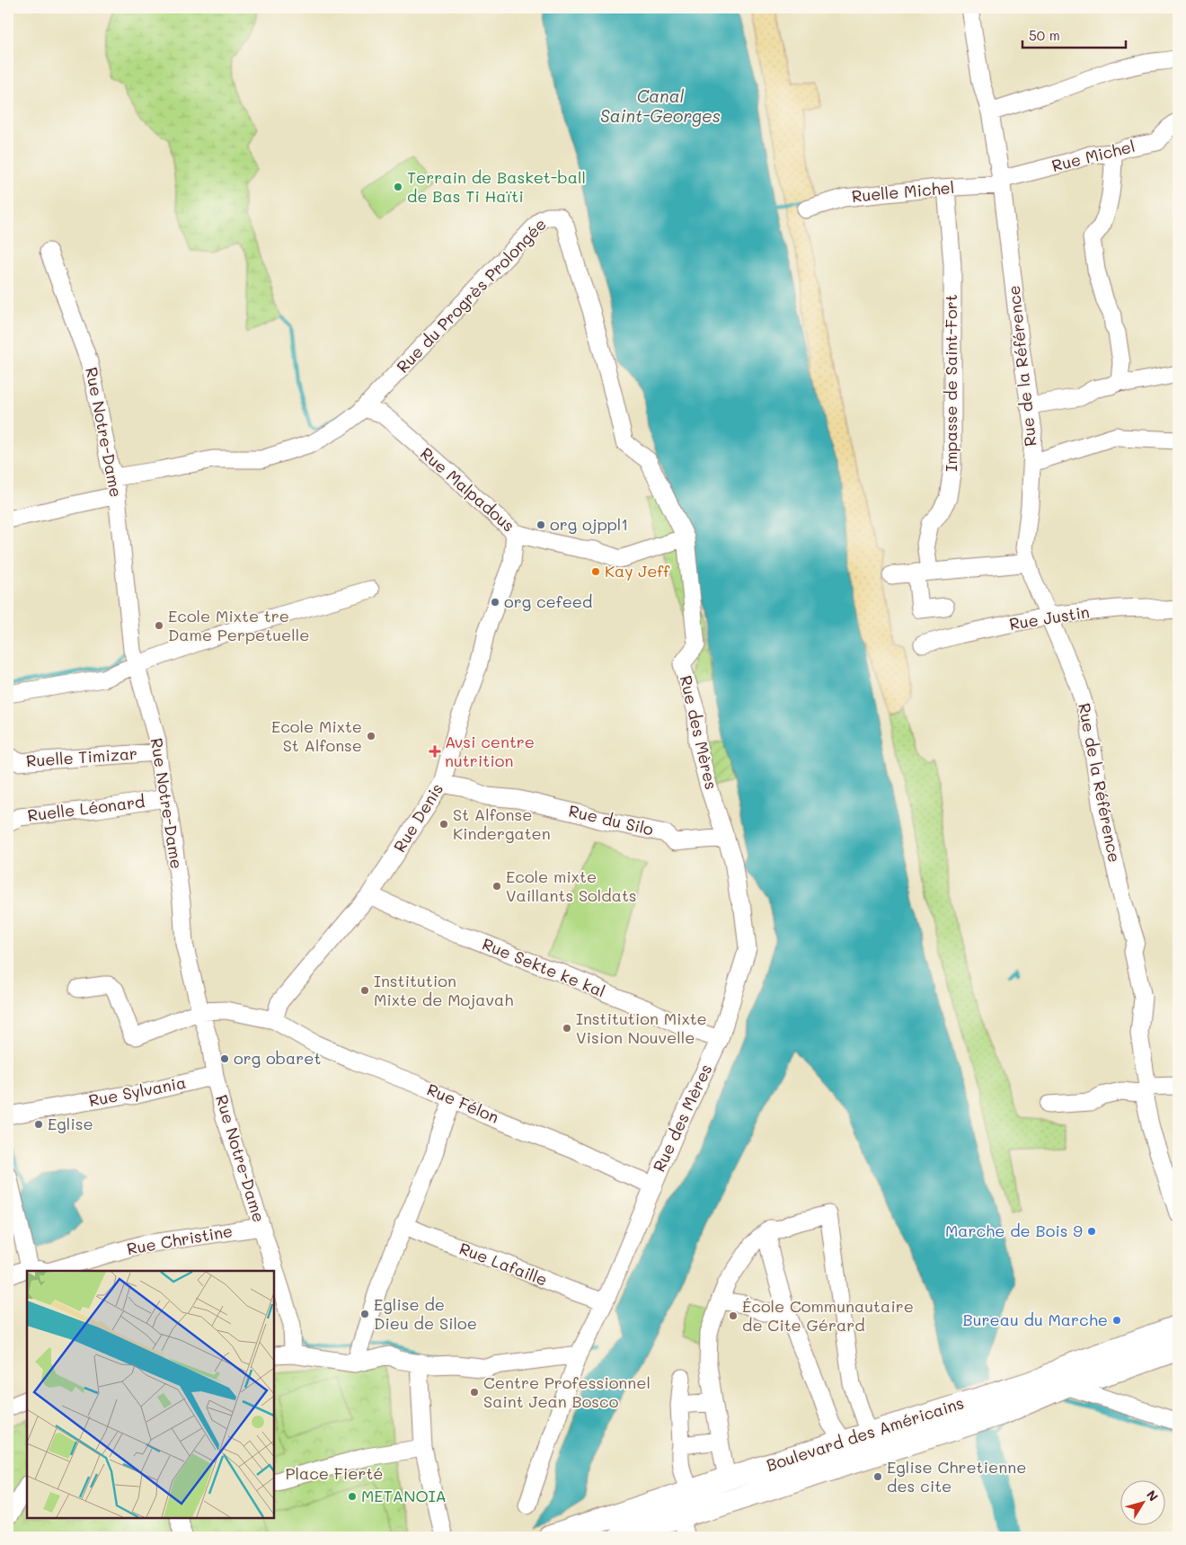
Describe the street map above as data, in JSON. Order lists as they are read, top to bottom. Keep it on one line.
{"streets":{"main road":["Boulevard des Américains"],"street":["Rue Michel","Ruelle Michel","Rue du Progrès Prolongée","Rue de la Référence","Impasse de Saint-Fort","Rue Notre-Dame","Rue Malpadous","Rue Justin","Rue des Mères","Ruelle Timizar","Ruelle Léonard","Rue Denis","Rue du Silo","Rue Sekte ke kal","Rue Sylvania","Rue Félon","Rue Christine","Rue Lafaille"]},"crossings":[["Rue Michel","Ruelle Michel"],["Rue Michel","Rue de la Référence"],["Ruelle Michel","Rue de la Référence"],["Ruelle Michel","Impasse de Saint-Fort"],["Rue du Progrès Prolongée","Rue Notre-Dame"],["Rue du Progrès Prolongée","Rue Malpadous"],["Rue du Progrès Prolongée","Rue des Mères"],["Rue de la Référence","Rue Justin"],["Rue Notre-Dame","Ruelle Timizar"],["Rue Notre-Dame","Ruelle Léonard"],["Rue Notre-Dame","Rue Sylvania"],["Rue Notre-Dame","Rue Félon"],["Rue Notre-Dame","Rue Christine"],["Rue Malpadous","Rue des Mères"],["Rue Malpadous","Rue Denis"],["Rue des Mères","Rue du Silo"],["Rue des Mères","Rue Sekte ke kal"],["Rue des Mères","Rue Félon"],["Rue des Mères","Rue Lafaille"],["Rue Denis","Rue du Silo"],["Rue Denis","Rue Sekte ke kal"],["Rue Denis","Rue Félon"]],"water":["Canal Saint-Georges"],"parks":["Place Fierté"],"places":{"other":["Terrain de Basket-ball de Bas Ti Haïti","org ojppl1","Kay Jeff","org cefeed","Ecole Mixte tre Dame Perpetuelle","Ecole Mixte St Alfonse","St Alfonse Kindergaten","Ecole mixte Vaillants Soldats","Institution Mixte de Mojavah","Institution Mixte Vision Nouvelle","org obaret","Eglise","Marche de Bois 9","Eglise de Dieu de Siloe","École Communautaire de Cite Gérard","Bureau du Marche","Centre Professionnel Saint Jean Bosco","Eglise Chretienne des cite","METANOIA"],"health":["Avsi centre nutrition"]},"scale_bar":"50 m","north":"top right"}
